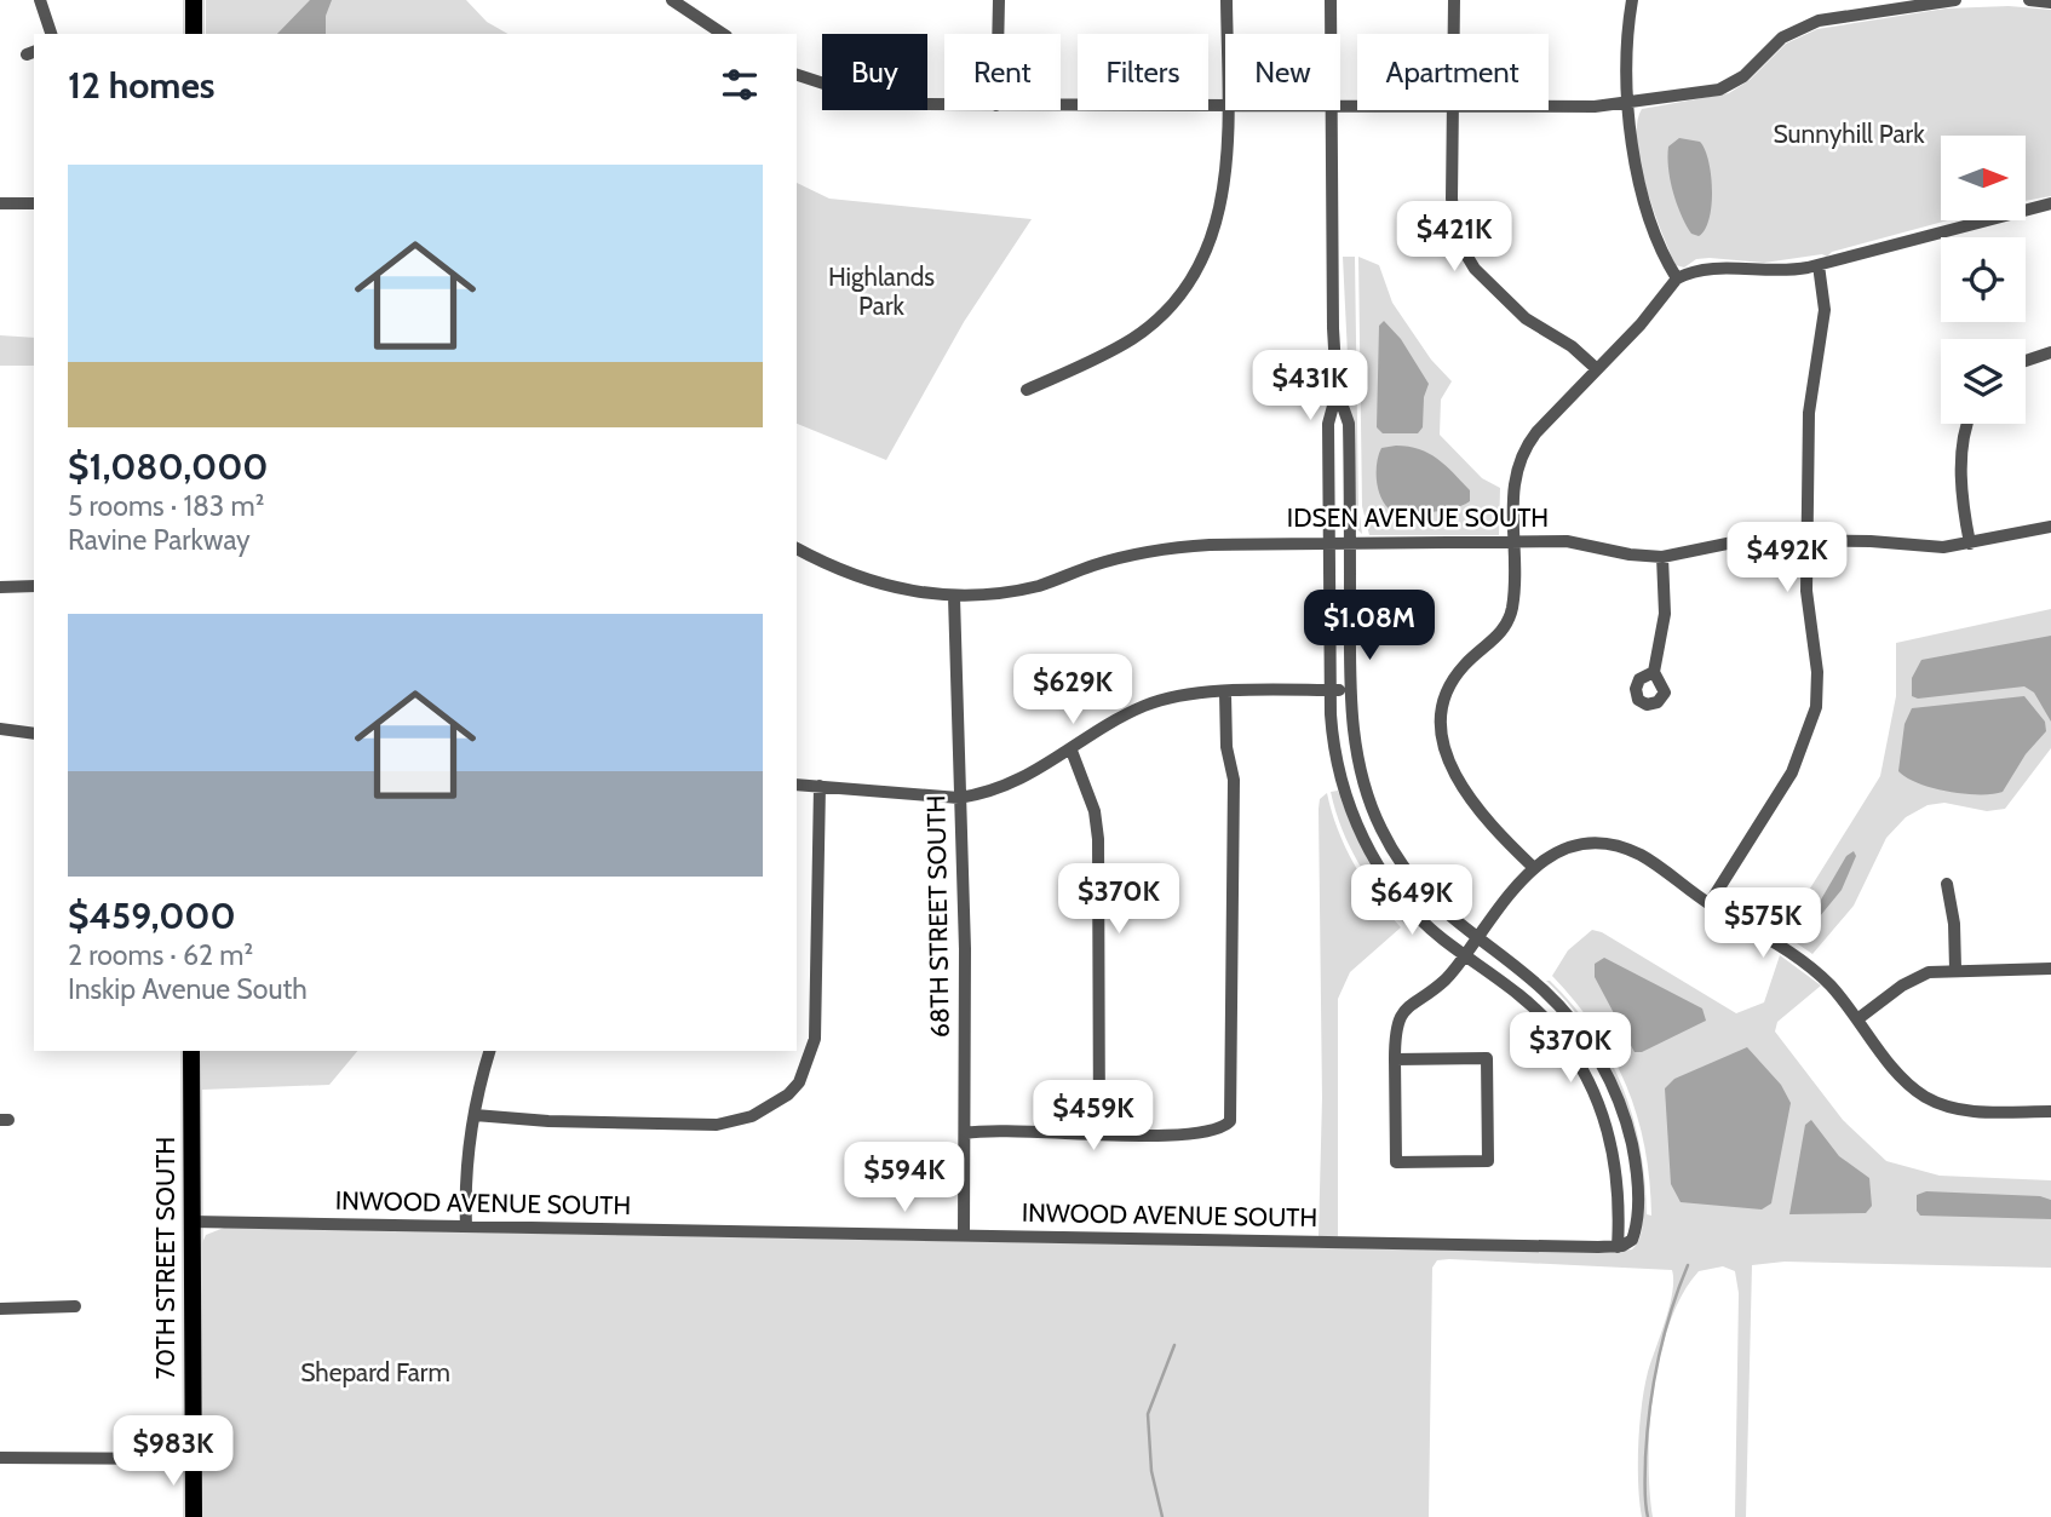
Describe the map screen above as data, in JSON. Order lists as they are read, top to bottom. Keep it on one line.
{"streets":{"main road":["70TH STREET SOUTH"],"street":["IDSEN AVENUE SOUTH","68TH STREET SOUTH","INWOOD AVENUE SOUTH"]},"crossings":[["IDSEN AVENUE SOUTH","68TH STREET SOUTH"],["68TH STREET SOUTH","INWOOD AVENUE SOUTH"],["INWOOD AVENUE SOUTH","70TH STREET SOUTH"]],"parks":["Sunnyhill Park","Highlands Park","Shepard Farm"],"north":"right","page":{"chip":["Buy","Rent","Filters","New","Apartment"],"heading":"12 homes","list":[{"name":"$1,080,000","note":"5 rooms · 183 m² · Ravine Parkway"},{"name":"$459,000","note":"2 rooms · 62 m² · Inskip Avenue South"}],"price":["$421K","$431K","$492K","$1.08M","$629K","$370K","$649K","$575K","$370K","$459K","$594K","$983K"]}}
